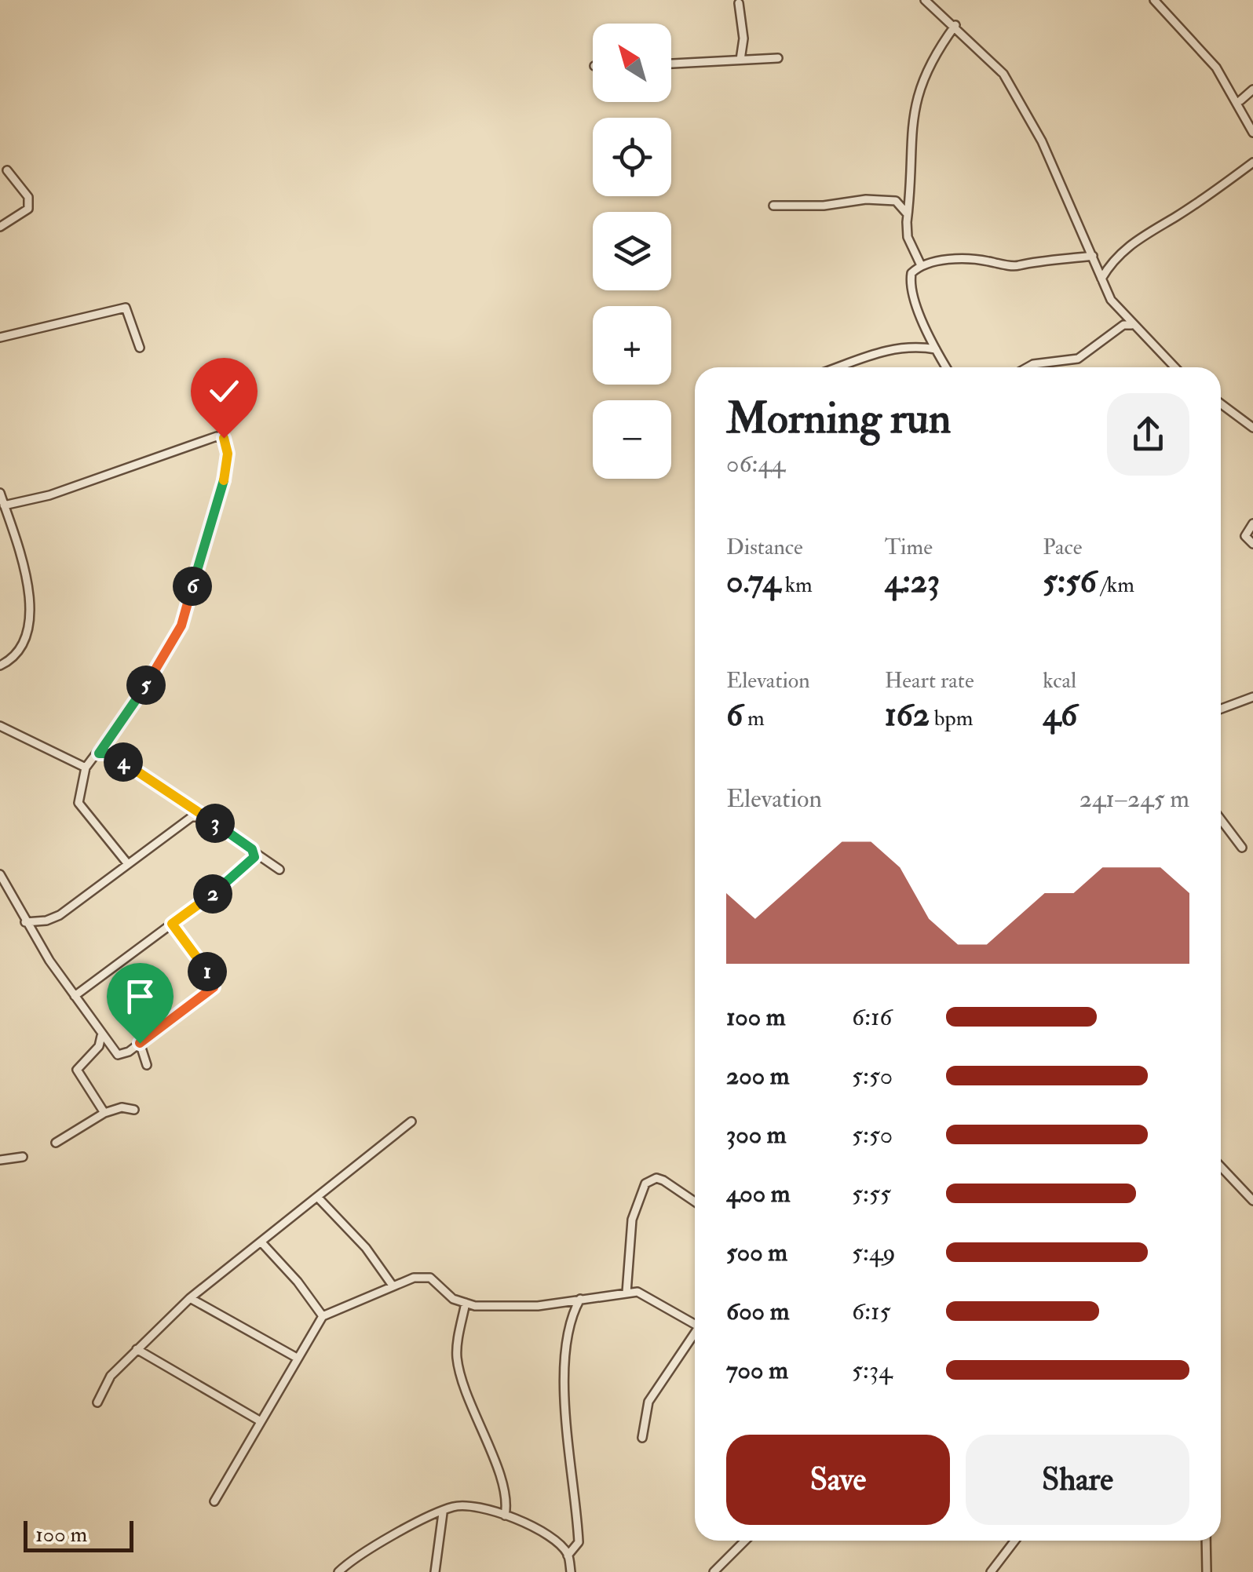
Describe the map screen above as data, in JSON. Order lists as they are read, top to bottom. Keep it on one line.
{"scale_bar":"100 m","north":"top left","page":{"map_buttons":["+","−"],"heading":["Morning run","06:44"],"stats":[["Distance","0.74 km"],["Time","4:23"],["Pace","5:56 /km"],["Elevation","6 m"],["Heart rate","162 bpm"],["kcal","46"]],"pins":["6","5","4","3","2","1"],"chart":["Elevation","241–245 m"],"list":[{"name":"100 m","note":"6:16"},{"name":"200 m","note":"5:50"},{"name":"300 m","note":"5:50"},{"name":"400 m","note":"5:55"},{"name":"500 m","note":"5:49"},{"name":"600 m","note":"6:15"},{"name":"700 m","note":"5:34"}],"buttons":["Save","Share"],"scale":"100 m"}}
